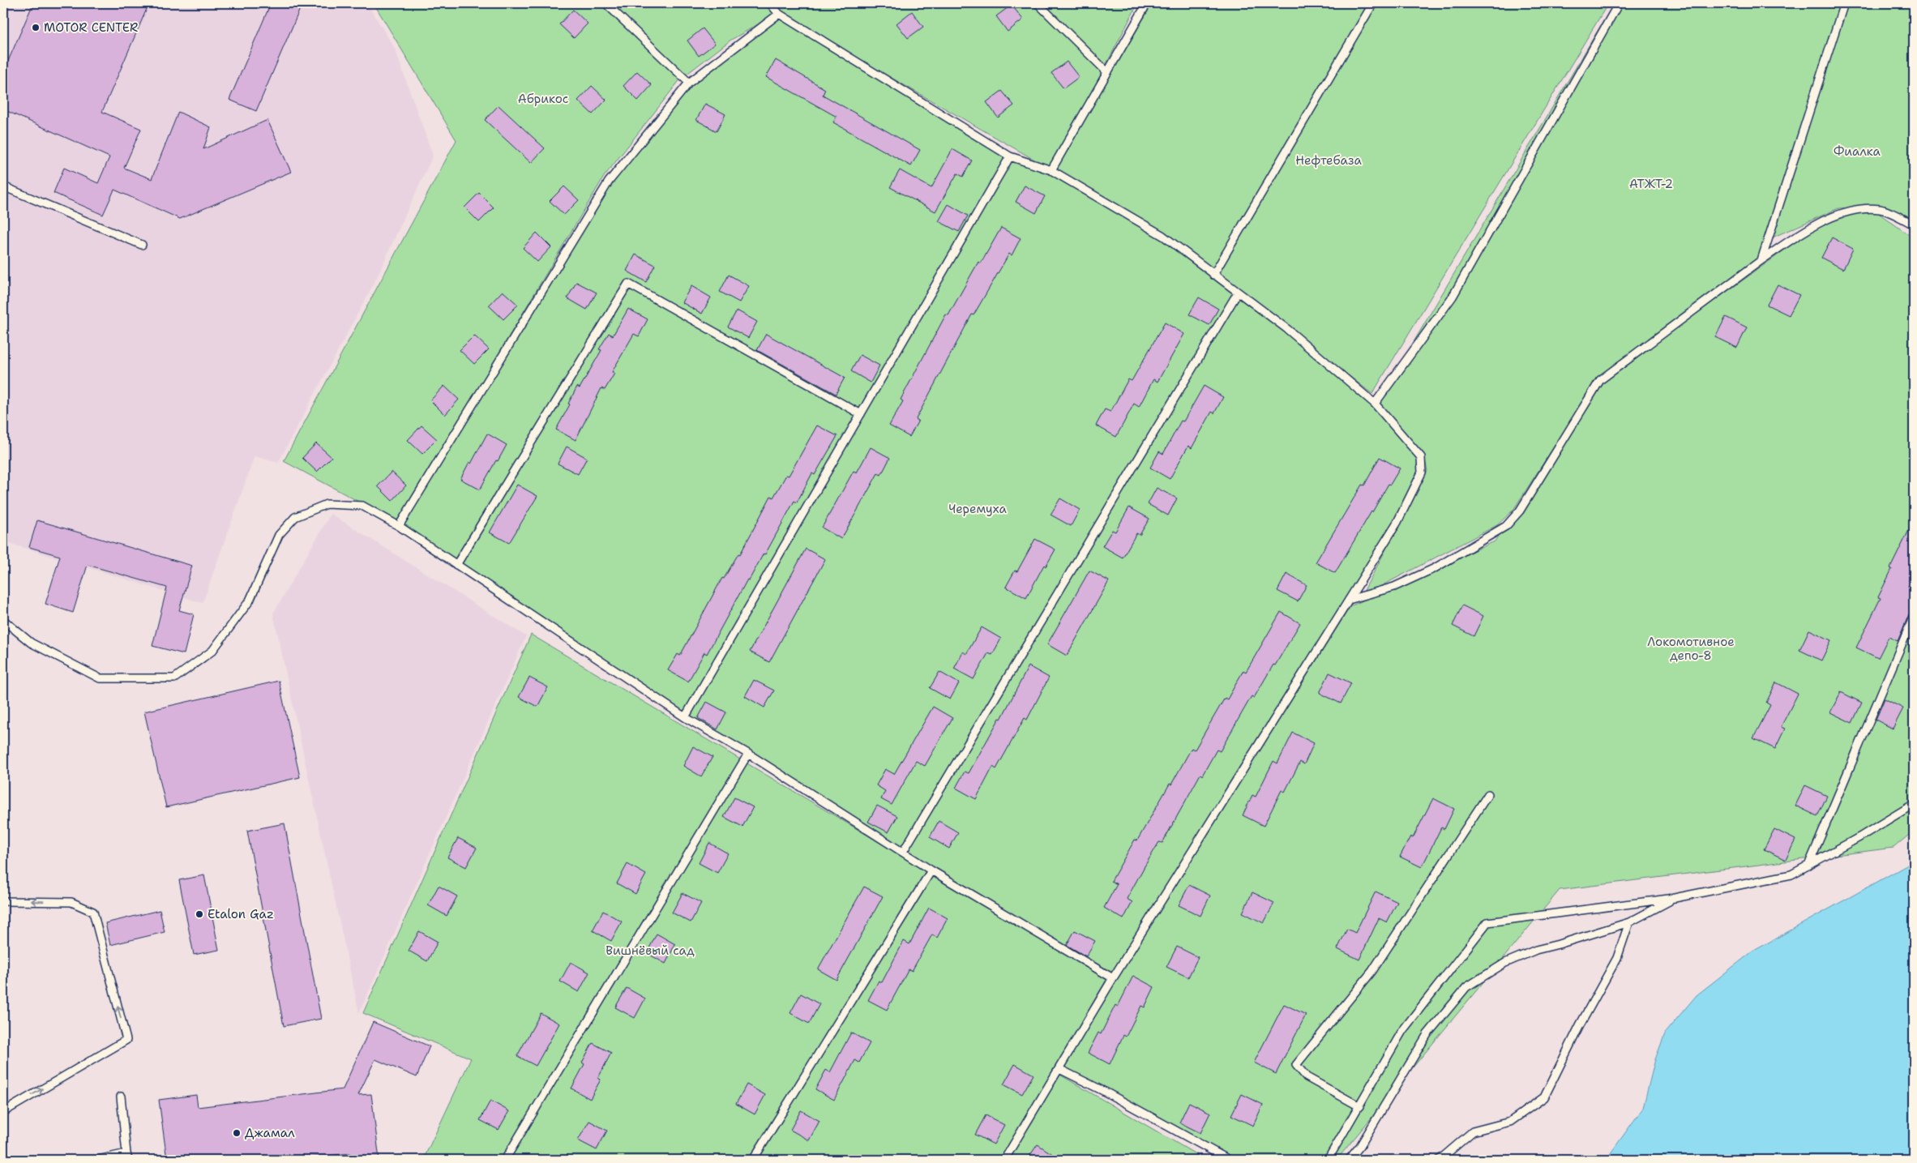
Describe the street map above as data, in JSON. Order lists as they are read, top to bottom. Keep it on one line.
{"parks":["Абрикос","Фиалка","Нефтебаза","АТЖТ-2","Черемуха","Локомотивное депо-8","Вишнёвый сад"],"places":["MOTOR CENTER","Etalon Gaz","Джамал"]}
